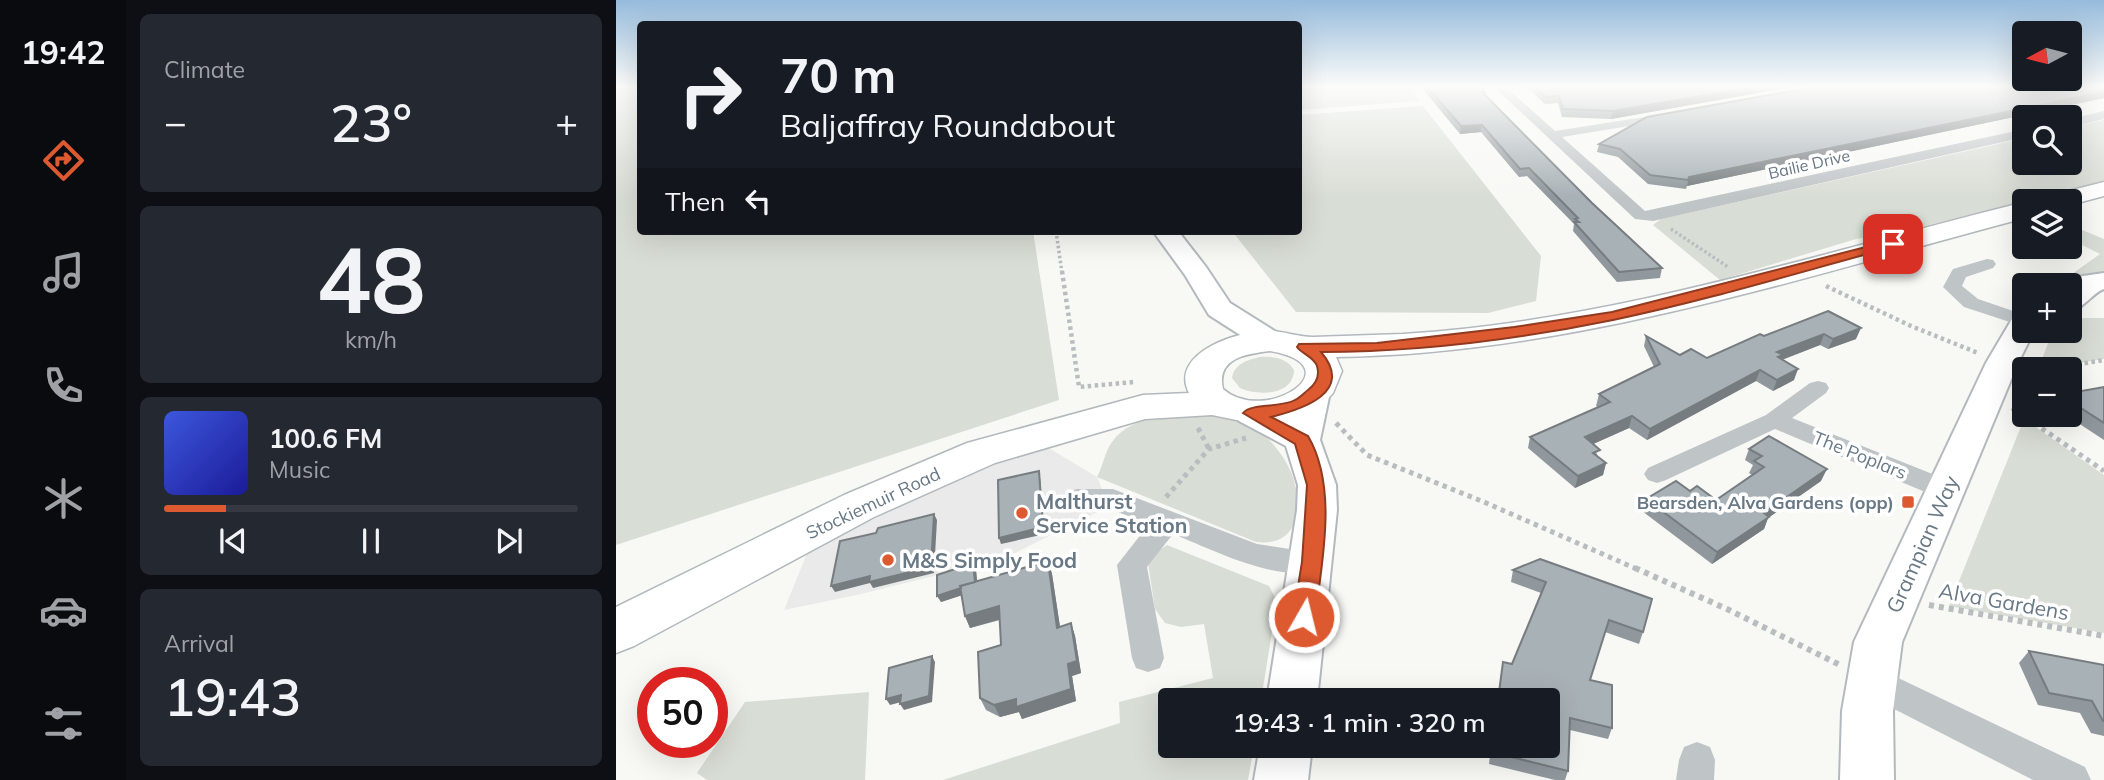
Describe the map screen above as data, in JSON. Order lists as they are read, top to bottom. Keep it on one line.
{"streets":{"main road":["Stockiemuir Road","Grampian Way"],"street":["Bailie Drive","The Poplars"],"path":["Alva Gardens"]},"crossings":[["The Poplars","Grampian Way"],["Grampian Way","Alva Gardens"]],"places":{"transit":["Bearsden, Alva Gardens (opp)"],"other":["Malthurst Service Station","M&S Simply Food"]},"north":"left","page":{"tabs":"19:42","tile":["Climate",["48","km/h"],["Arrival","19:43"]],"map_buttons":["+","−"],"turn":["70 m","Baljaffray Roundabout"],"heat":["−","23°","+"],"then":"Then","song":["100.6 FM","Music"],"limit":"50","trip":"19:43 · 1 min · 320 m"}}
